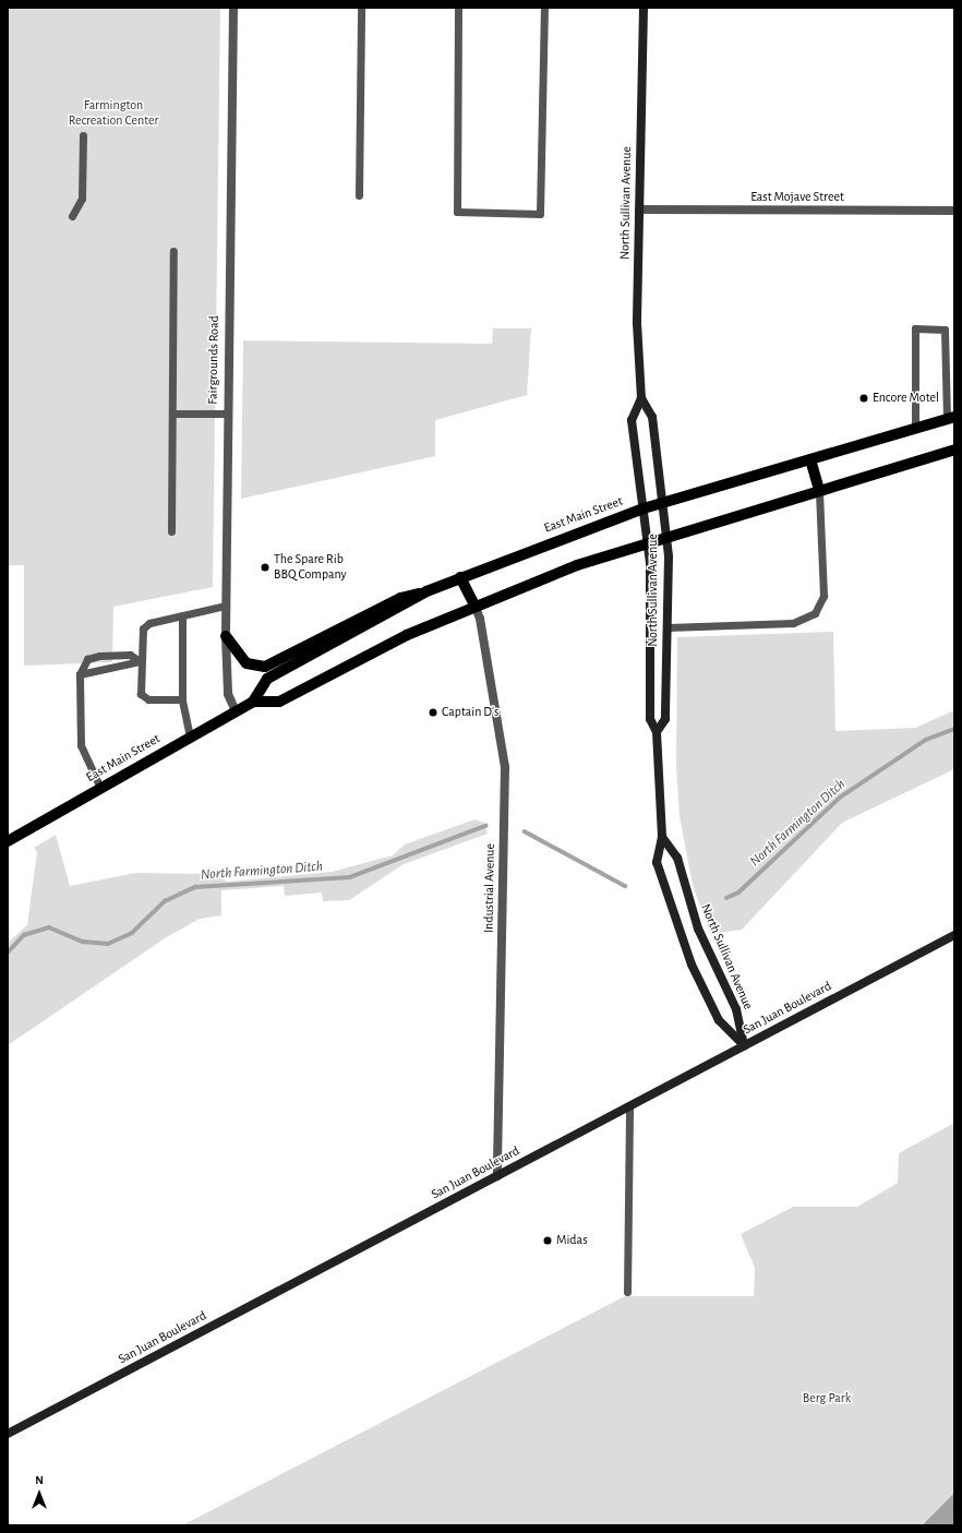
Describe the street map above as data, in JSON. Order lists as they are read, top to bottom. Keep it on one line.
{"streets":{"main road":["North Sullivan Avenue","East Main Street","San Juan Boulevard"],"street":["East Mojave Street","Fairgrounds Road","Industrial Avenue"]},"crossings":[["East Mojave Street","North Sullivan Avenue"],["North Sullivan Avenue","East Main Street"],["North Sullivan Avenue","San Juan Boulevard"],["Fairgrounds Road","East Main Street"],["East Main Street","Industrial Avenue"],["Industrial Avenue","San Juan Boulevard"]],"water":["North Farmington Ditch"],"parks":["Farmington Recreation Center","Berg Park"],"places":["Encore Motel","The Spare Rib BBQ Company","Captain D's","Midas"],"north":"top"}
